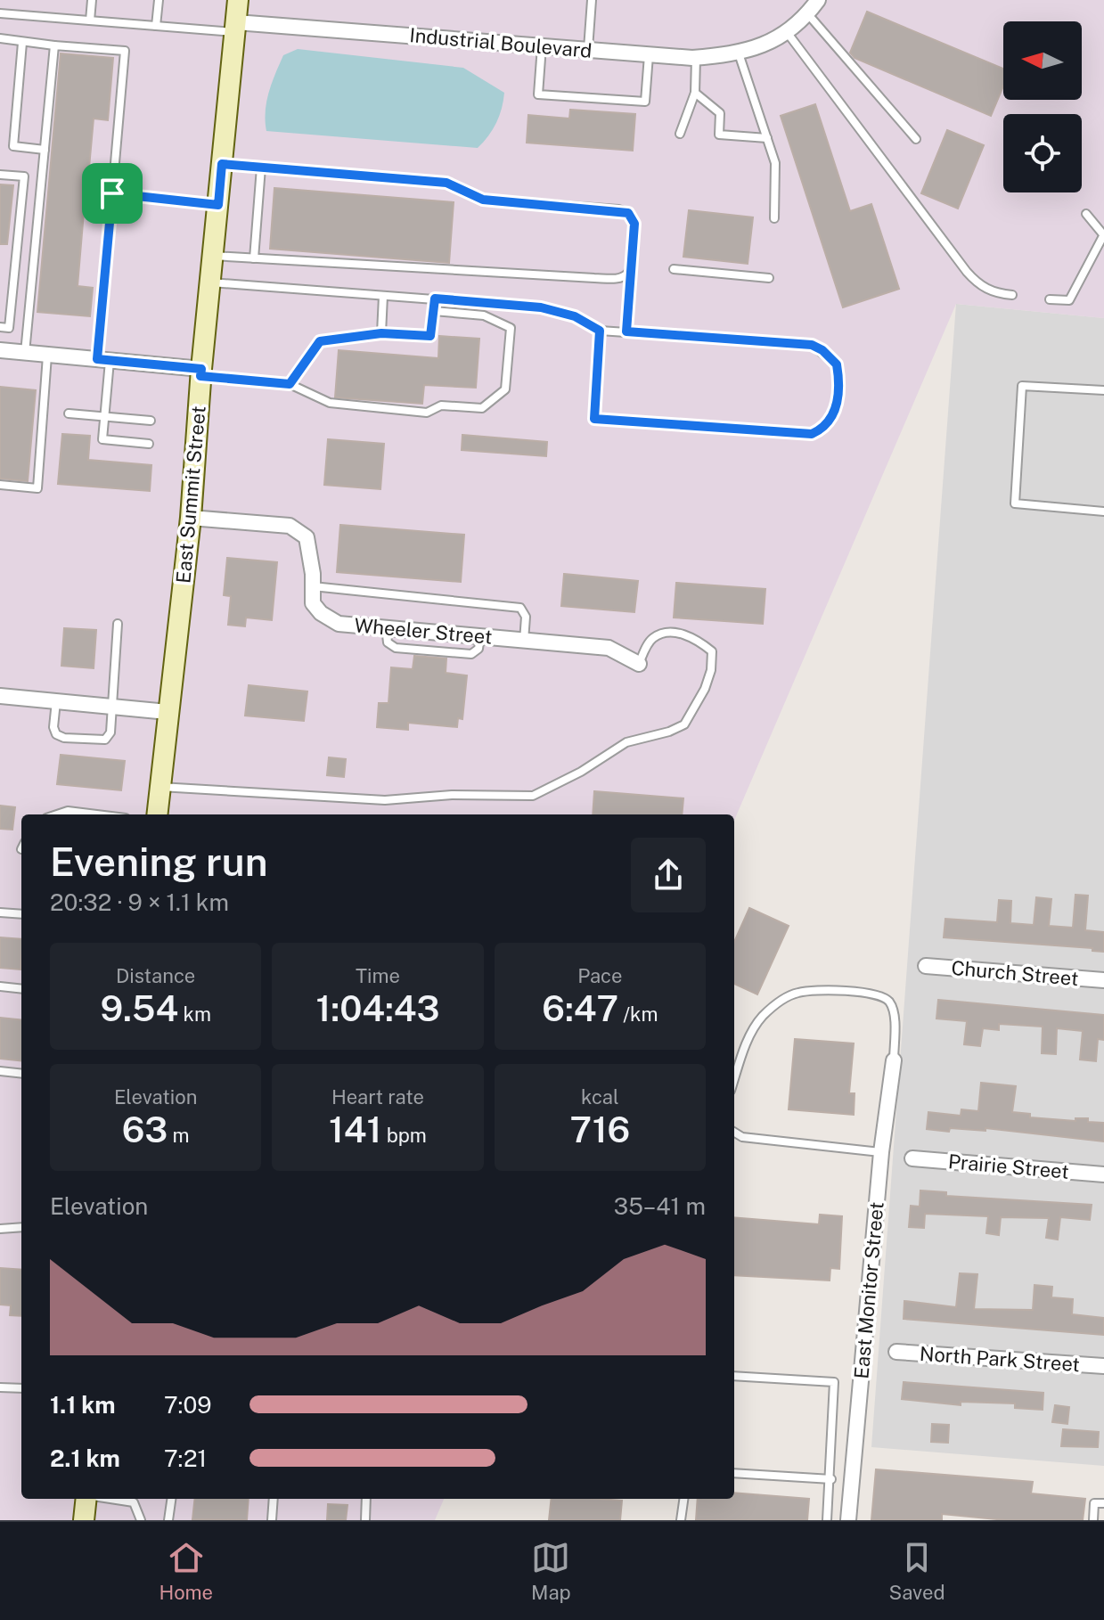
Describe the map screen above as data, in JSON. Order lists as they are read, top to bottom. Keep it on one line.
{"streets":{"street":["Industrial Boulevard","East Summit Street","Wheeler Street","Church Street","Prairie Street","East Monitor Street","North Park Street"]},"crossings":[["Industrial Boulevard","East Summit Street"],["East Summit Street","Wheeler Street"]],"north":"left","page":{"heading":["Evening run","20:32 · 9 × 1.1 km"],"stats":[["Distance","9.54 km"],["Time","1:04:43"],["Pace","6:47 /km"],["Elevation","63 m"],["Heart rate","141 bpm"],["kcal","716"]],"chart":["Elevation","35–41 m"],"list":[{"name":"1.1 km","note":"7:09"},{"name":"2.1 km","note":"7:21"}],"tabs":["Home","Map","Saved"]}}
